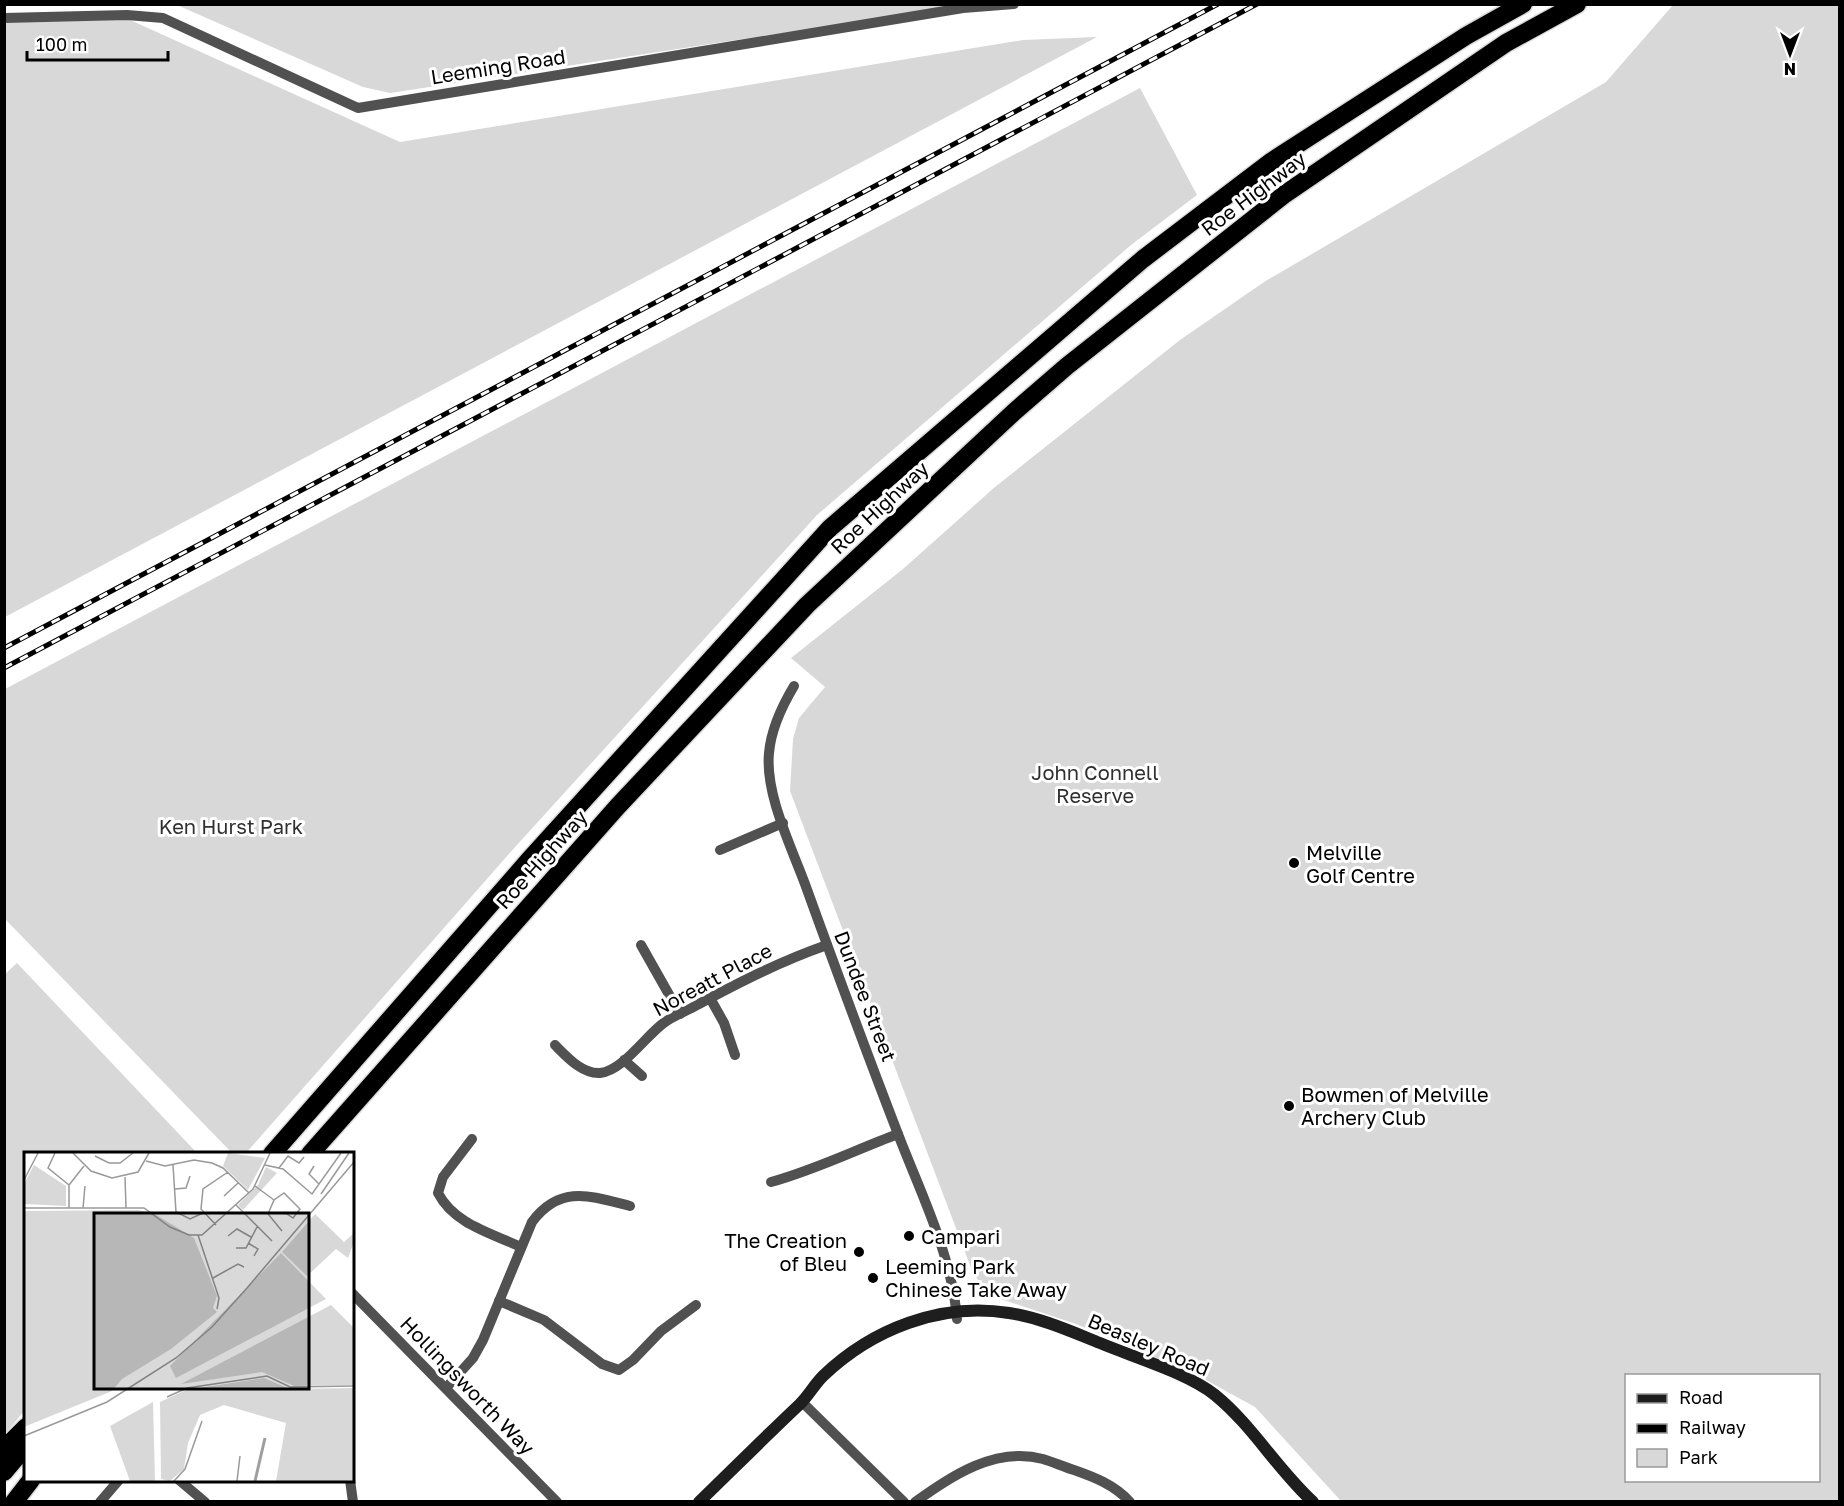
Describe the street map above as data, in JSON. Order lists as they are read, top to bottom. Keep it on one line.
{"streets":{"highway":["Roe Highway"],"main road":["Beasley Road"],"street":["Leeming Road","Noreatt Place","Dundee Street","Hollingsworth Way"]},"crossings":[["Noreatt Place","Dundee Street"],["Dundee Street","Beasley Road"]],"parks":["John Connell Reserve","Ken Hurst Park"],"places":["Melville Golf Centre","Bowmen of Melville Archery Club","Campari","The Creation of Bleu","Leeming Park Chinese Take Away"],"legend":["Road","Railway","Park"],"scale_bar":"100 m","north":"bottom"}
